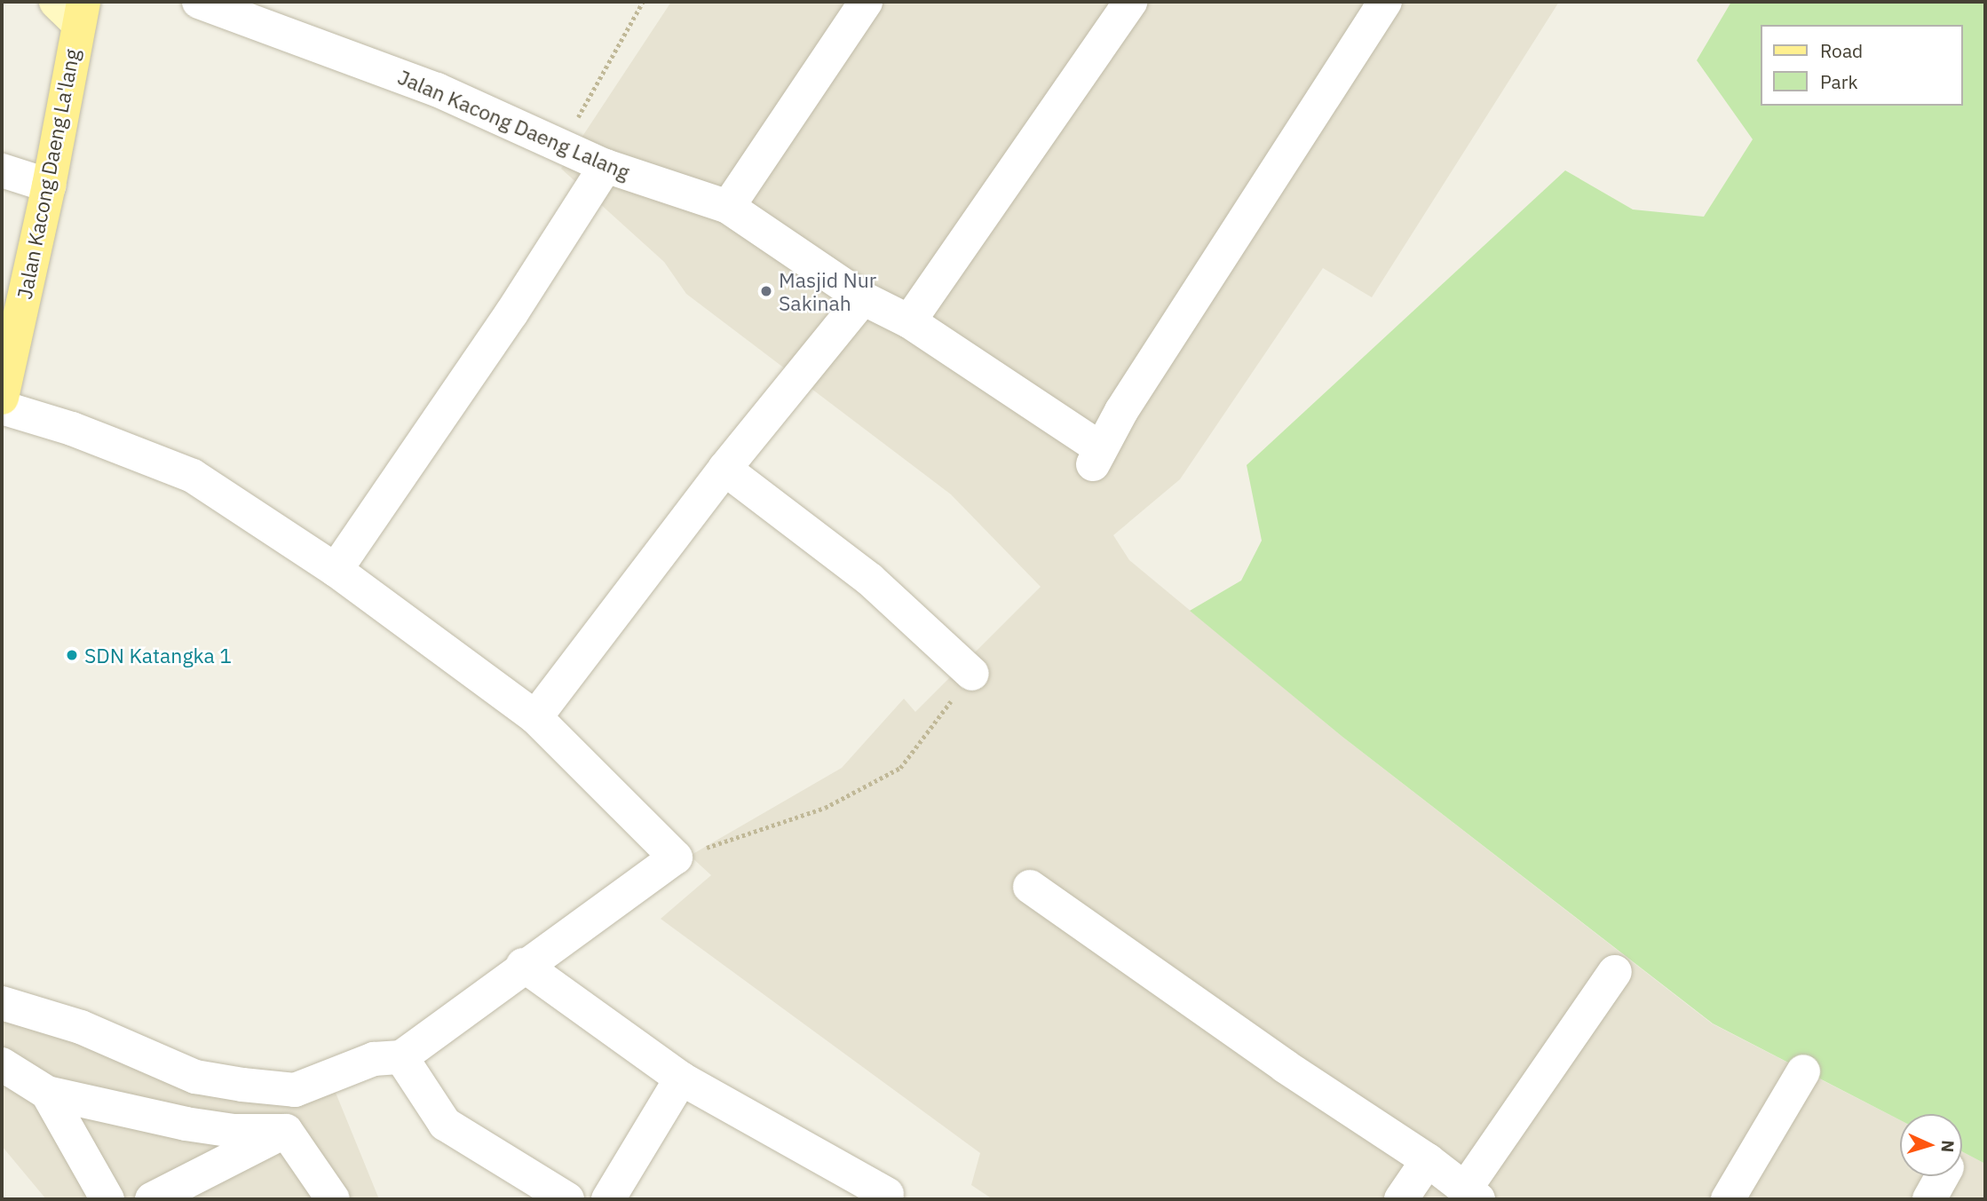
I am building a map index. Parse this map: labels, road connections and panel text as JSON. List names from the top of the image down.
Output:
{
  "streets": {
    "main road": ["Jalan Kacong Daeng La'lang"],
    "street": ["Jalan Kacong Daeng Lalang"]
  },
  "places": ["Masjid Nur Sakinah", "SDN Katangka 1"],
  "legend": ["Road", "Park"],
  "north": "right"
}
